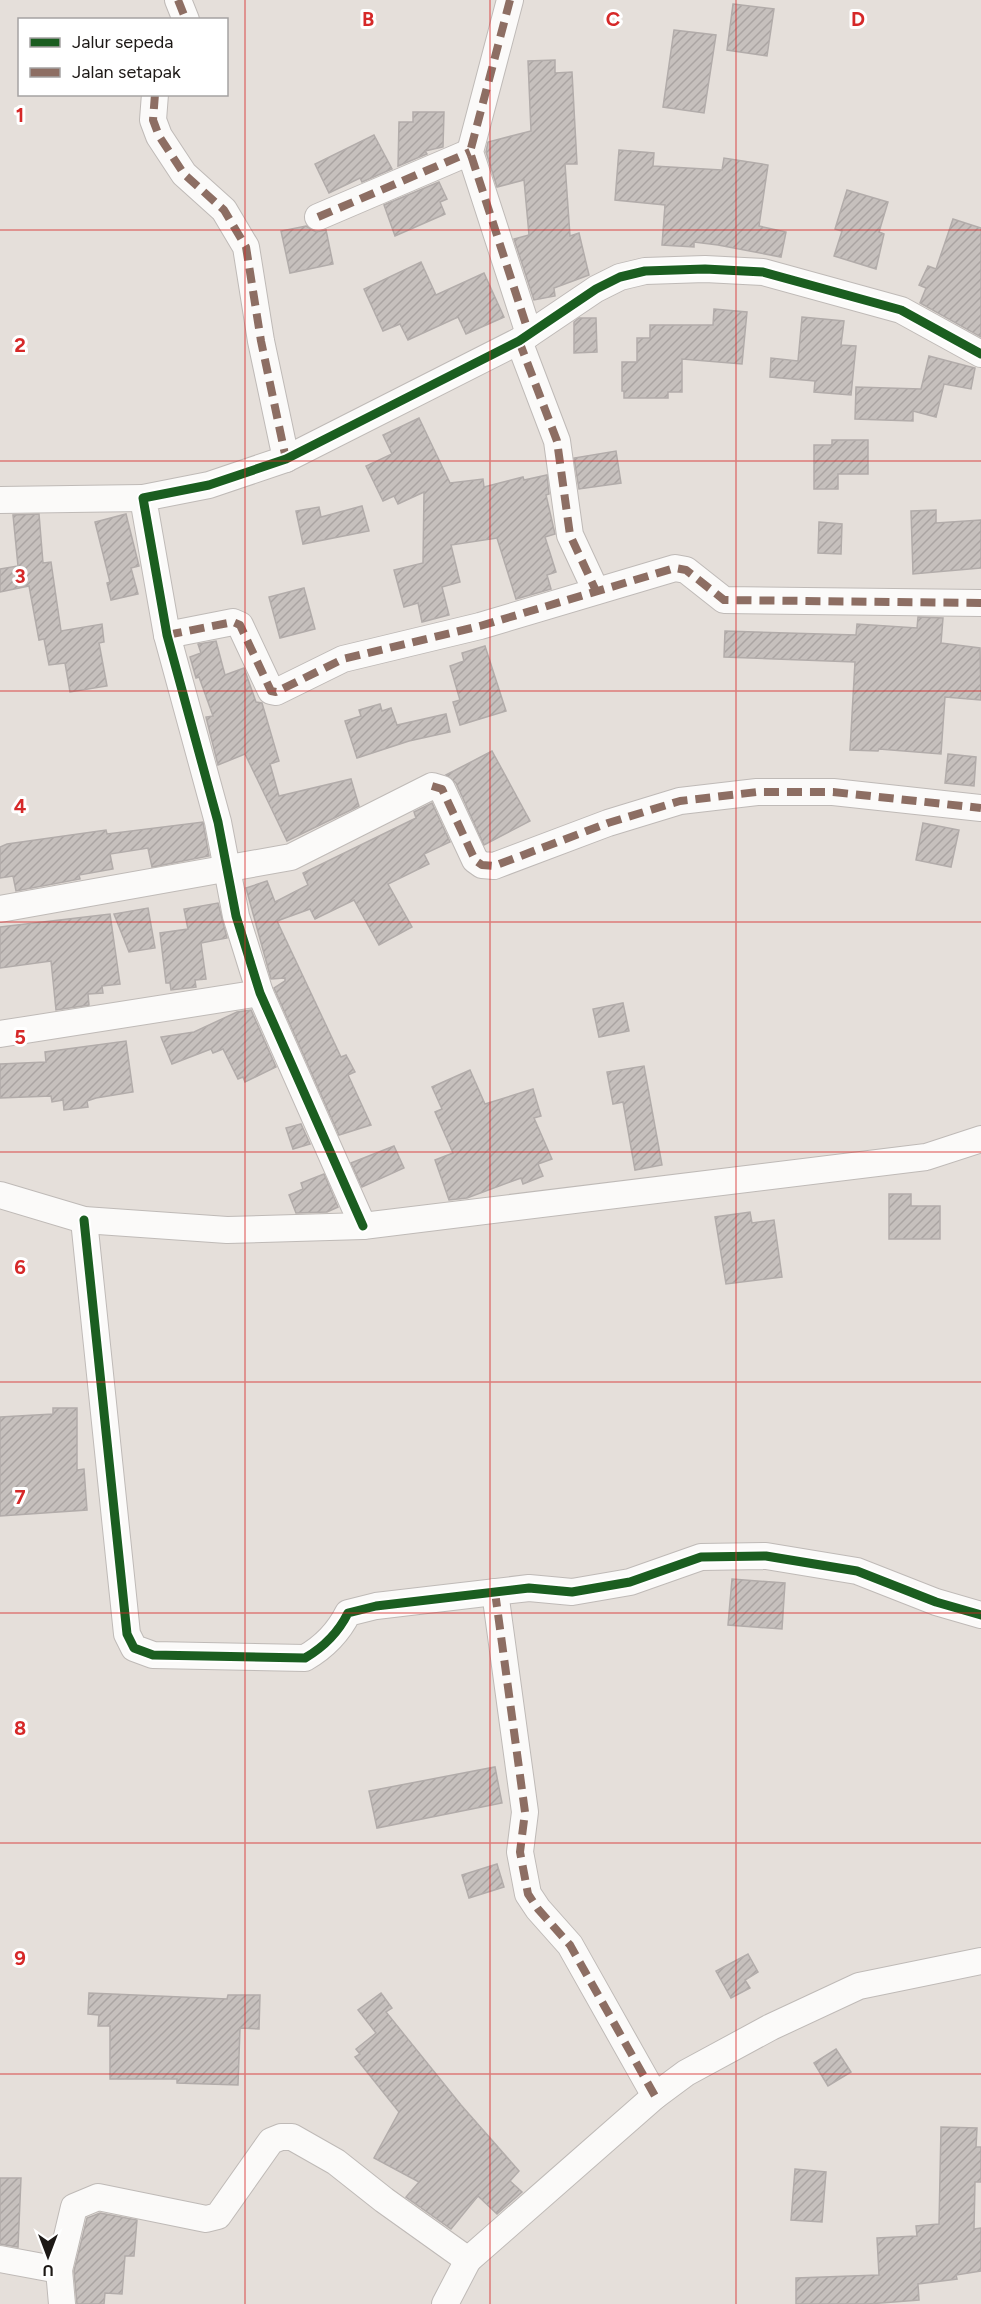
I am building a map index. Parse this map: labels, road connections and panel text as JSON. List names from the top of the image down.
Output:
{
  "legend": ["Jalur sepeda", "Jalan setapak"],
  "north": "bottom",
  "grid": {
    "columns": ["B", "C", "D"],
    "rows": [
      "1",
      "2",
      "3",
      "4",
      "5",
      "6",
      "7",
      "8",
      "9"
    ]
  }
}
